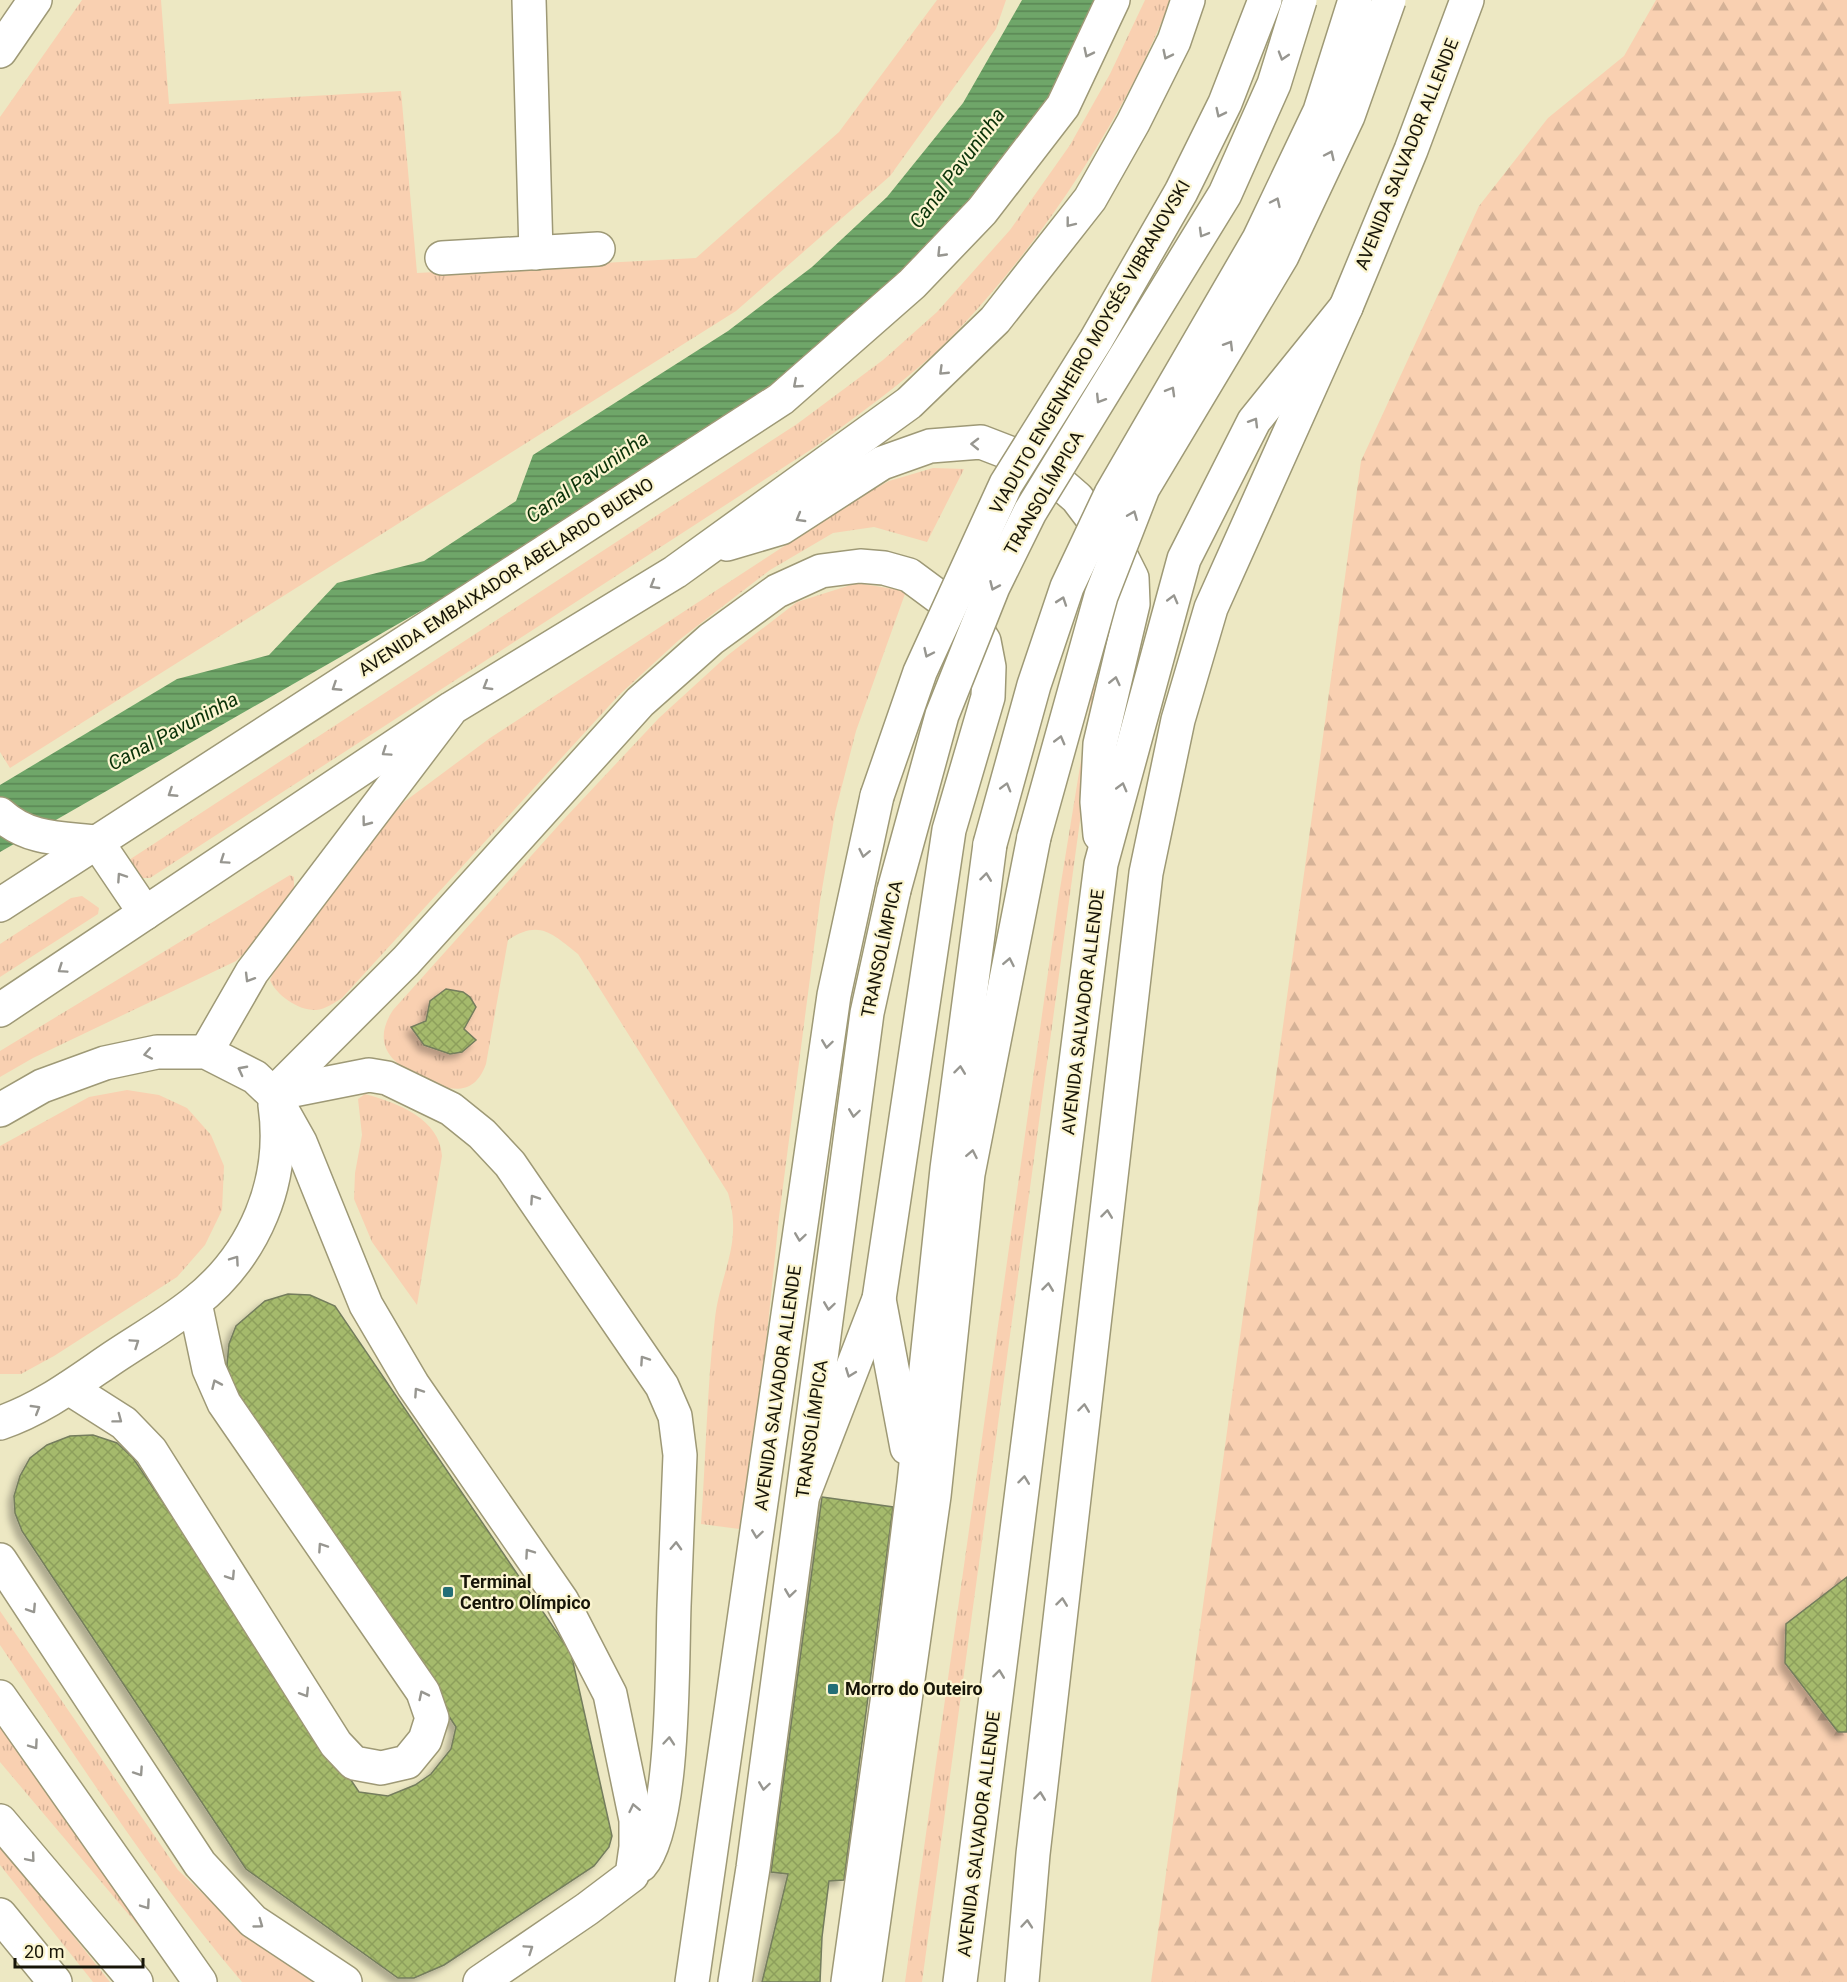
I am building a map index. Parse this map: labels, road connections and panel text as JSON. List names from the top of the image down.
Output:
{
  "streets": {
    "main road": [
      "AVENIDA SALVADOR ALLENDE",
      "VIADUTO ENGENHEIRO MOYSÉS VIBRANOVSKI",
      "TRANSOLÍMPICA",
      "AVENIDA EMBAIXADOR ABELARDO BUENO"
    ]
  },
  "crossings": [
    ["AVENIDA SALVADOR ALLENDE", "VIADUTO ENGENHEIRO MOYSÉS VIBRANOVSKI"]
  ],
  "water": ["Canal Pavuninha"],
  "places": {
    "transit": ["Terminal Centro Olímpico", "Morro do Outeiro"]
  },
  "scale_bar": "20 m"
}
